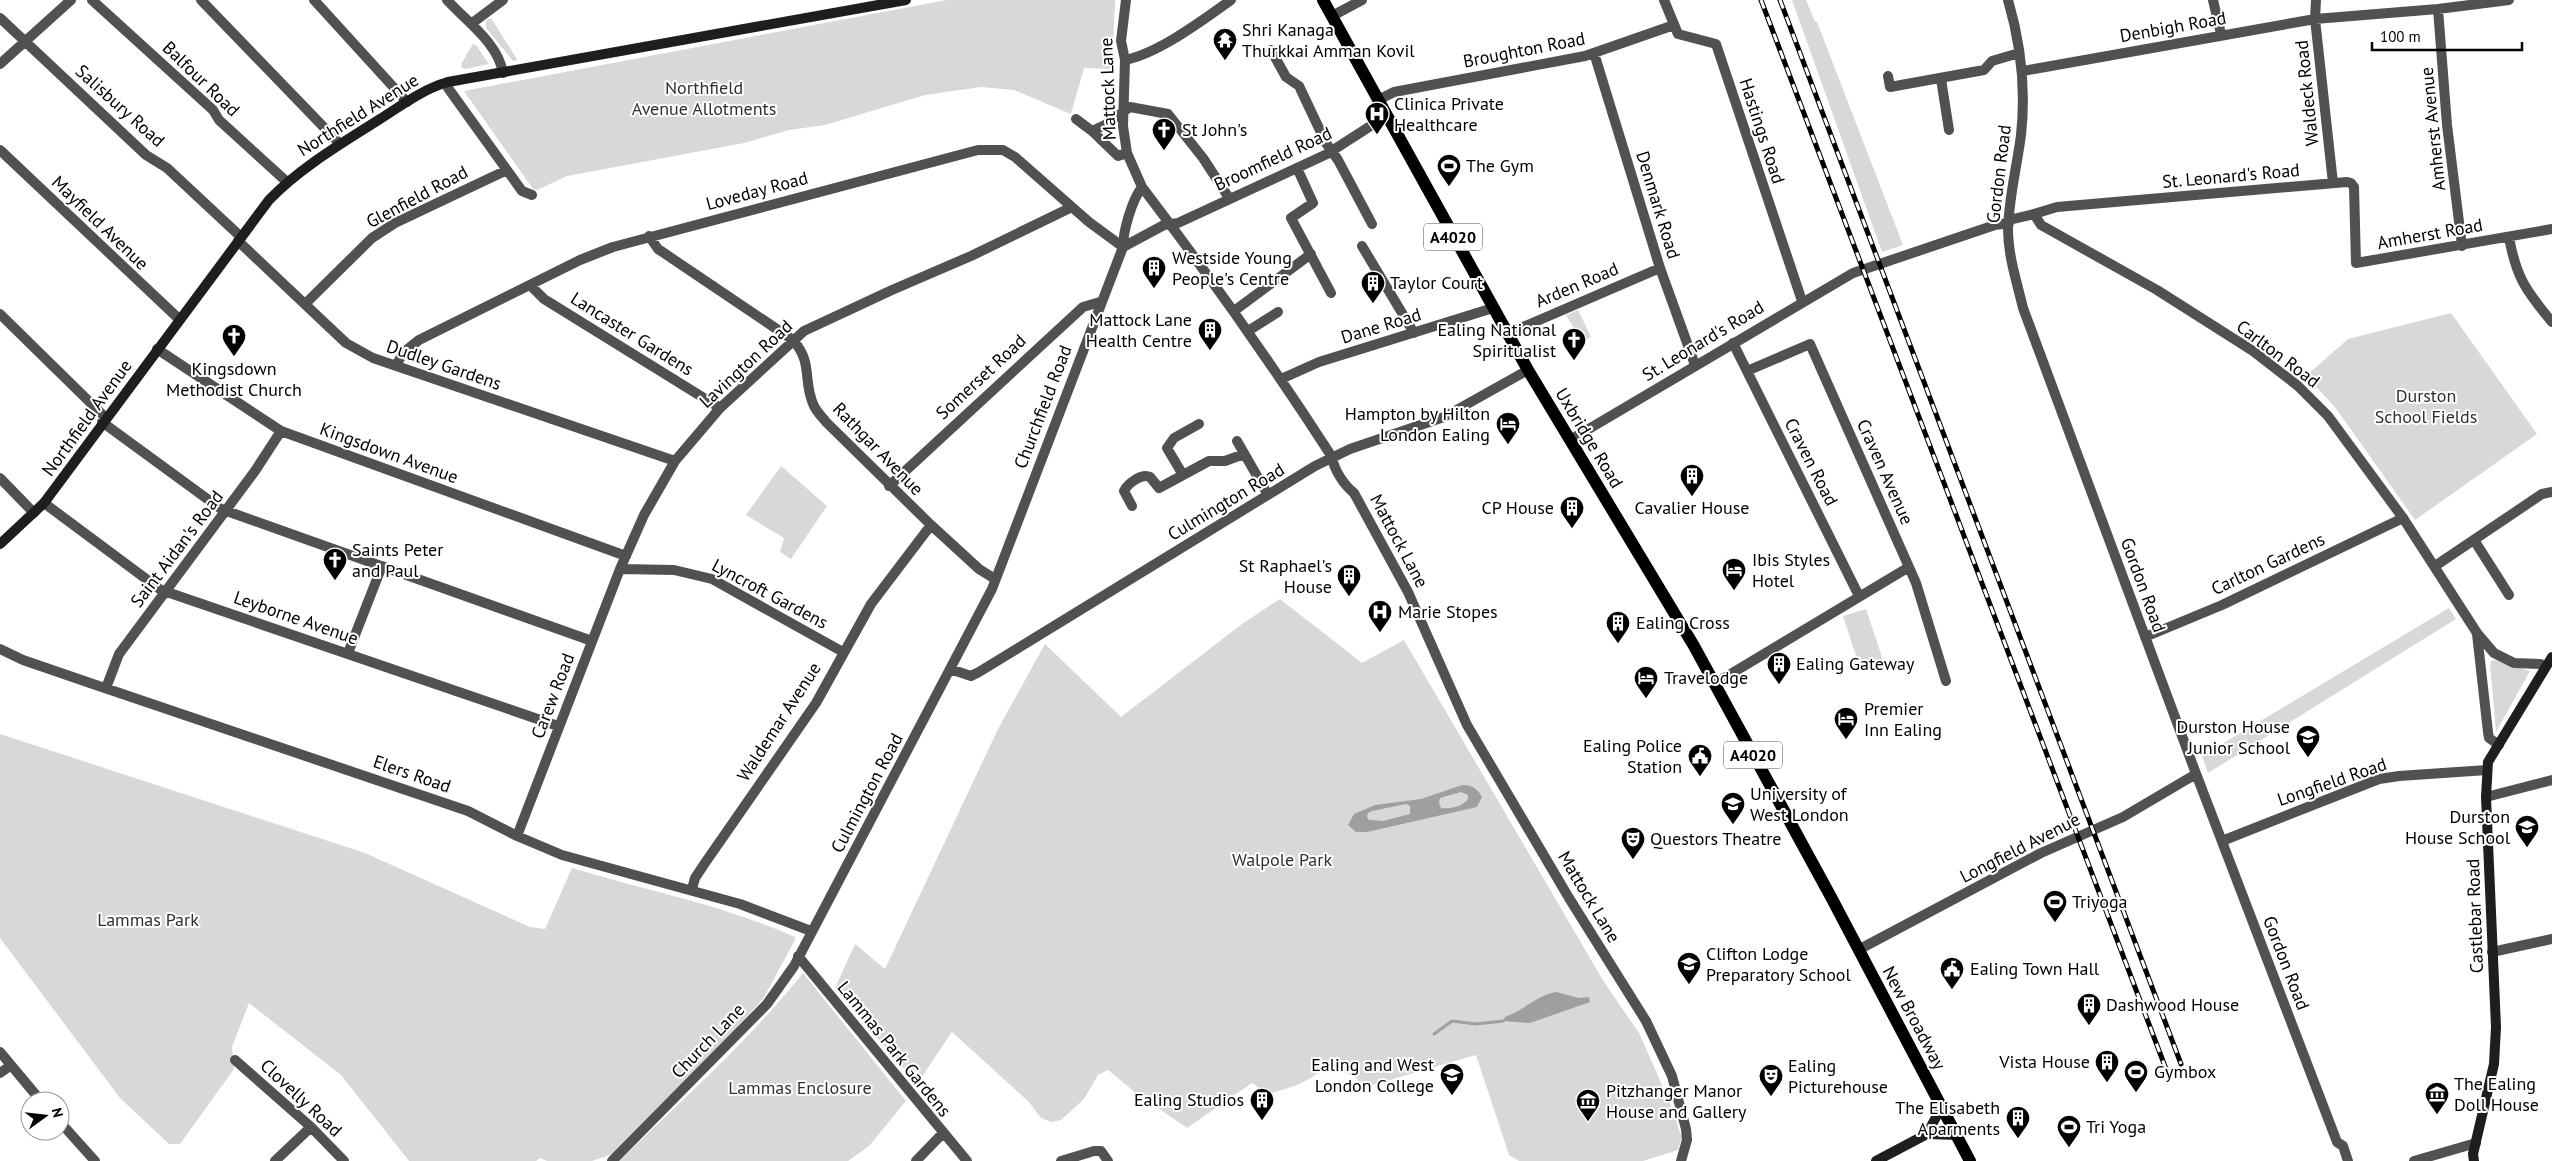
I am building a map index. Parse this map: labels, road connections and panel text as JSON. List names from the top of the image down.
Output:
{
  "streets": {
    "main road": [
      "Northfield Avenue",
      "A4020",
      "Uxbridge Road",
      "Castlebar Road",
      "New Broadway"
    ],
    "street": [
      "Denbigh Road",
      "Broughton Road",
      "Balfour Road",
      "Mattock Lane",
      "Waldeck Road",
      "Salisbury Road",
      "Amherst Avenue",
      "Hastings Road",
      "Broomfield Road",
      "Gordon Road",
      "St. Leonard's Road",
      "Loveday Road",
      "Glenfield Road",
      "Denmark Road",
      "Mayfield Avenue",
      "Amherst Road",
      "Arden Road",
      "Dane Road",
      "Lancaster Gardens",
      "Carlton Road",
      "Lavington Road",
      "Dudley Gardens",
      "Somerset Road",
      "Churchfield Road",
      "Rathgar Avenue",
      "Kingsdown Avenue",
      "Craven Road",
      "Craven Avenue",
      "Culmington Road",
      "Saint Aidan's Road",
      "Carlton Gardens",
      "Lyncroft Gardens",
      "Leyborne Avenue",
      "Carew Road",
      "Waldemar Avenue",
      "Elers Road",
      "Longfield Road",
      "Longfield Avenue",
      "Church Lane",
      "Lammas Park Gardens",
      "Clovelly Road"
    ]
  },
  "crossings": [
    ["Denbigh Road", "Waldeck Road"],
    ["Denbigh Road", "Amherst Avenue"],
    ["Denbigh Road", "Gordon Road"],
    ["Broughton Road", "Hastings Road"],
    ["Broughton Road", "Denmark Road"],
    ["Broughton Road", "Uxbridge Road"],
    ["Balfour Road", "Northfield Avenue"],
    ["Mattock Lane", "Broomfield Road"],
    ["Mattock Lane", "Dane Road"],
    ["Mattock Lane", "Churchfield Road"],
    ["Mattock Lane", "Culmington Road"],
    ["Waldeck Road", "St. Leonard's Road"],
    ["Salisbury Road", "Northfield Avenue"],
    ["Salisbury Road", "Dudley Gardens"],
    ["Northfield Avenue", "Mayfield Avenue"],
    ["Northfield Avenue", "Dudley Gardens"],
    ["Northfield Avenue", "Kingsdown Avenue"],
    ["Northfield Avenue", "Leyborne Avenue"],
    ["Amherst Avenue", "Amherst Road"],
    ["Hastings Road", "St. Leonard's Road"],
    ["Broomfield Road", "Uxbridge Road"],
    ["Gordon Road", "St. Leonard's Road"],
    ["Gordon Road", "Carlton Gardens"],
    ["Gordon Road", "Longfield Road"],
    ["Gordon Road", "Longfield Avenue"],
    ["St. Leonard's Road", "Denmark Road"],
    ["St. Leonard's Road", "Amherst Road"],
    ["St. Leonard's Road", "Carlton Road"],
    ["St. Leonard's Road", "Uxbridge Road"],
    ["St. Leonard's Road", "Craven Road"],
    ["Loveday Road", "Lancaster Gardens"],
    ["Loveday Road", "Lavington Road"],
    ["Loveday Road", "Dudley Gardens"],
    ["Loveday Road", "Churchfield Road"],
    ["Loveday Road", "Rathgar Avenue"],
    ["Glenfield Road", "Dudley Gardens"],
    ["Denmark Road", "Arden Road"],
    ["Arden Road", "Uxbridge Road"],
    ["Dane Road", "Uxbridge Road"],
    ["Lancaster Gardens", "Lavington Road"],
    ["Carlton Road", "Carlton Gardens"],
    ["Carlton Road", "Castlebar Road"],
    ["Lavington Road", "Dudley Gardens"],
    ["Lavington Road", "Rathgar Avenue"],
    ["Lavington Road", "Kingsdown Avenue"],
    ["Lavington Road", "Lyncroft Gardens"],
    ["Lavington Road", "Carew Road"],
    ["Somerset Road", "Churchfield Road"],
    ["Somerset Road", "Rathgar Avenue"],
    ["Churchfield Road", "Rathgar Avenue"],
    ["Churchfield Road", "Culmington Road"],
    ["Uxbridge Road", "Culmington Road"],
    ["Uxbridge Road", "New Broadway"],
    ["Rathgar Avenue", "Culmington Road"],
    ["Rathgar Avenue", "Waldemar Avenue"],
    ["Kingsdown Avenue", "Saint Aidan's Road"],
    ["Craven Road", "Craven Avenue"],
    ["Culmington Road", "Elers Road"],
    ["Culmington Road", "Church Lane"],
    ["Saint Aidan's Road", "Leyborne Avenue"],
    ["Saint Aidan's Road", "Elers Road"],
    ["Lyncroft Gardens", "Carew Road"],
    ["Lyncroft Gardens", "Waldemar Avenue"],
    ["Leyborne Avenue", "Carew Road"],
    ["Carew Road", "Elers Road"],
    ["Waldemar Avenue", "Elers Road"],
    ["Elers Road", "Church Lane"],
    ["Longfield Road", "Castlebar Road"],
    ["Longfield Avenue", "New Broadway"],
    ["Church Lane", "Lammas Park Gardens"]
  ],
  "parks": [
    "Northfield Avenue Allotments",
    "Durston School Fields",
    "Walpole Park",
    "Lammas Park",
    "Lammas Enclosure"
  ],
  "places": {
    "temple": ["Shri Kanaga Thurkkai Amman Kovil"],
    "hospital": ["Clinica Private Healthcare", "Marie Stopes"],
    "church": [
      "St John's",
      "Kingsdown Methodist Church",
      "Ealing National Spiritualist",
      "Saints Peter and Paul"
    ],
    "sports": [
      "The Gym",
      "Triyoga",
      "Gymbox",
      "Tri Yoga"
    ],
    "building": [
      "Westside Young People's Centre",
      "Taylor Court",
      "Mattock Lane Health Centre",
      "Cavalier House",
      "CP House",
      "St Raphael's House",
      "Ealing Cross",
      "Ealing Gateway",
      "Dashwood House",
      "Vista House",
      "Ealing Studios",
      "The Elisabeth Aparments"
    ],
    "hotel": [
      "Hampton by Hilton London Ealing",
      "Ibis Styles Hotel",
      "Travelodge",
      "Premier Inn Ealing"
    ],
    "school or university": [
      "Durston House Junior School",
      "University of West London",
      "Durston House School",
      "Clifton Lodge Preparatory School",
      "Ealing and West London College"
    ],
    "public building": ["Ealing Police Station", "Ealing Town Hall"],
    "theatre": ["Questors Theatre", "Ealing Picturehouse"],
    "museum": ["The Ealing Doll House", "Pitzhanger Manor House and Gallery"]
  },
  "scale_bar": "100 m",
  "north": "right"
}
